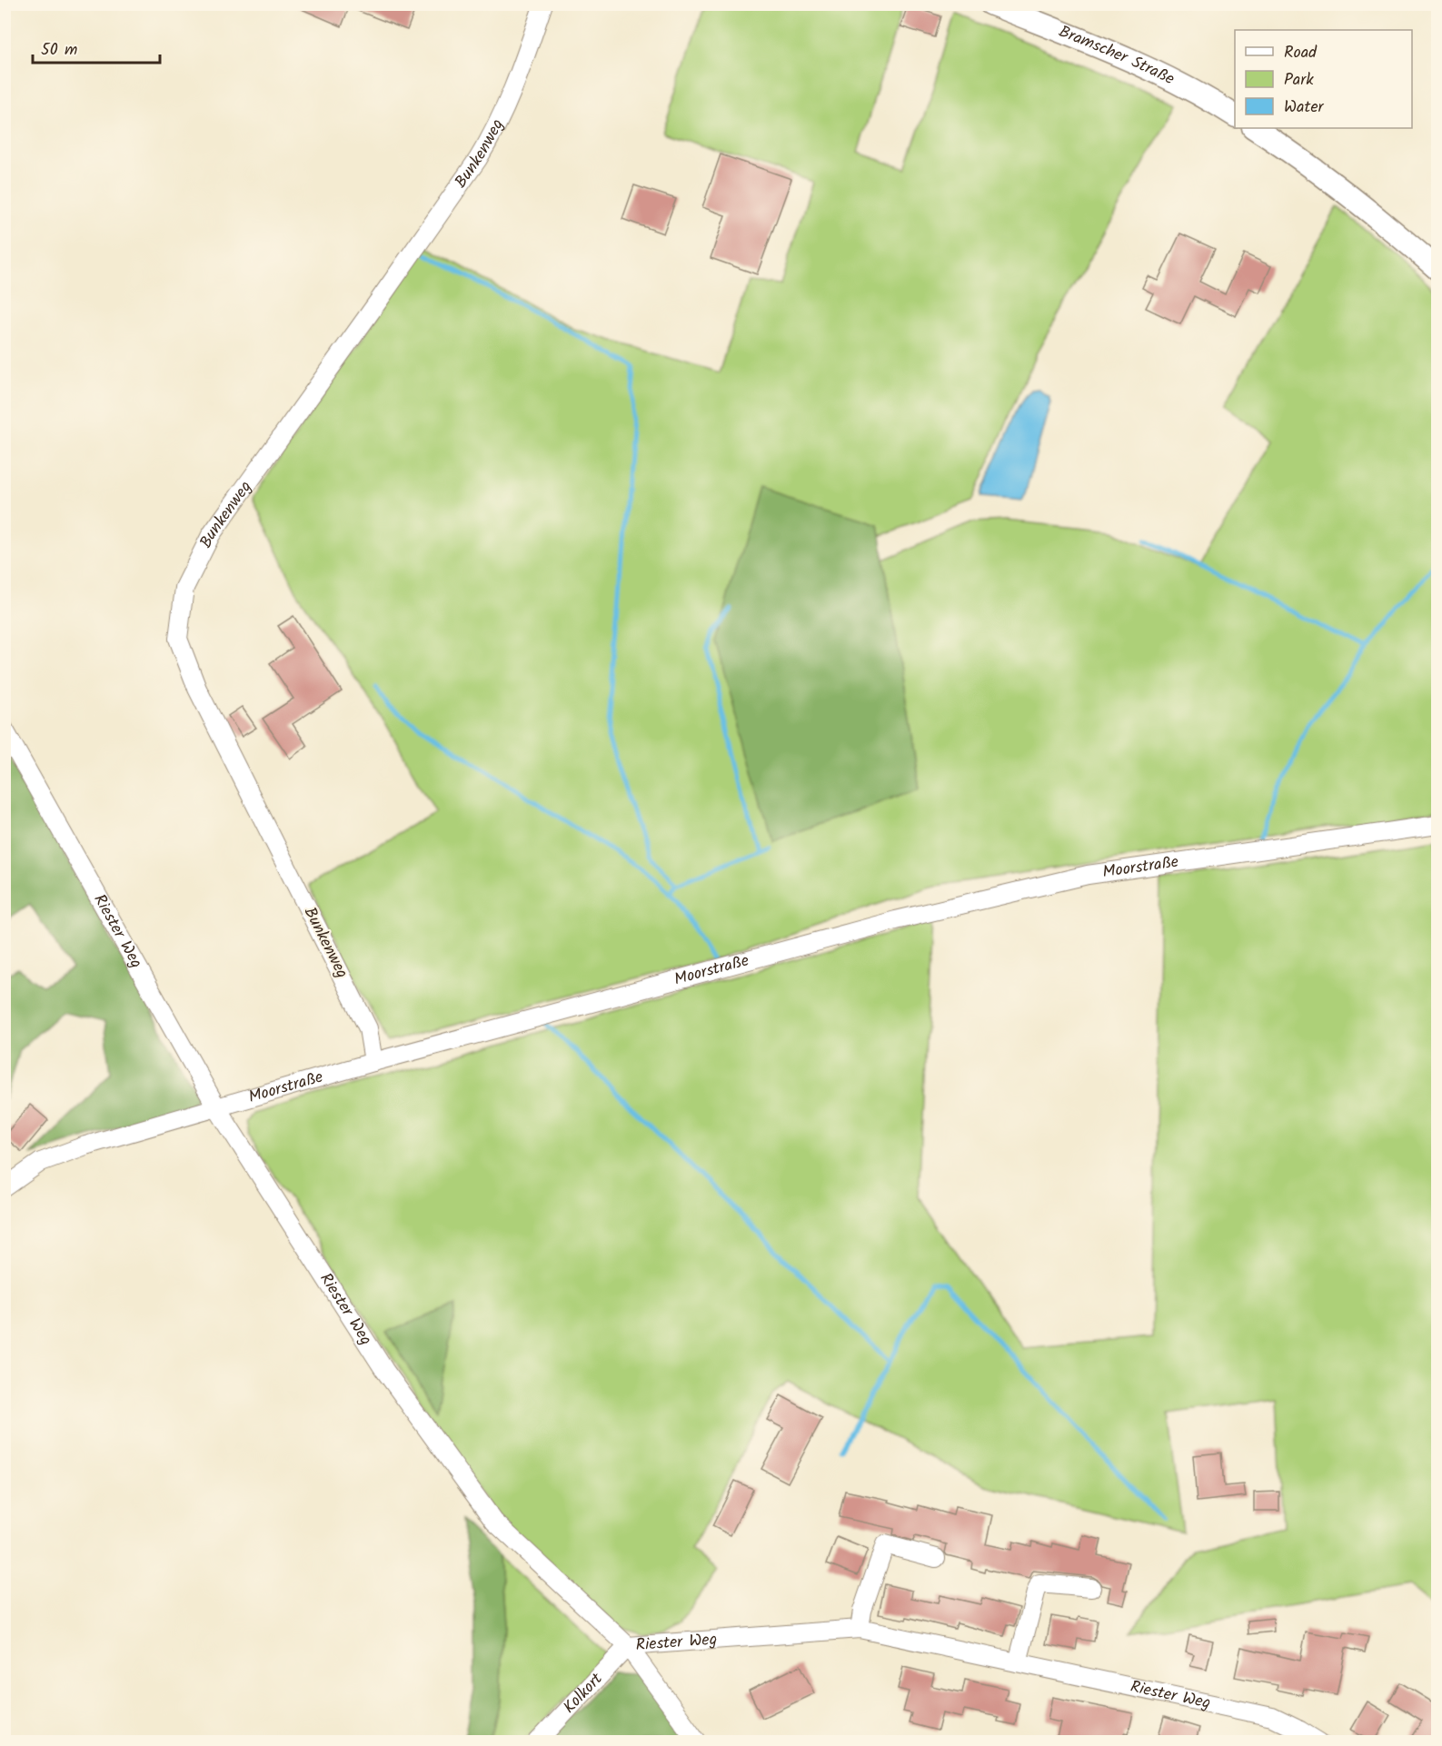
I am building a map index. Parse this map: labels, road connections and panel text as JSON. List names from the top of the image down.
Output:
{
  "streets": {
    "street": [
      "Bramscher Straße",
      "Bunkenweg",
      "Moorstraße",
      "Riester Weg",
      "Kolkort"
    ]
  },
  "crossings": [
    ["Bunkenweg", "Moorstraße"],
    ["Moorstraße", "Riester Weg"],
    ["Riester Weg", "Kolkort"]
  ],
  "legend": ["Road", "Park", "Water"],
  "scale_bar": "50 m"
}
